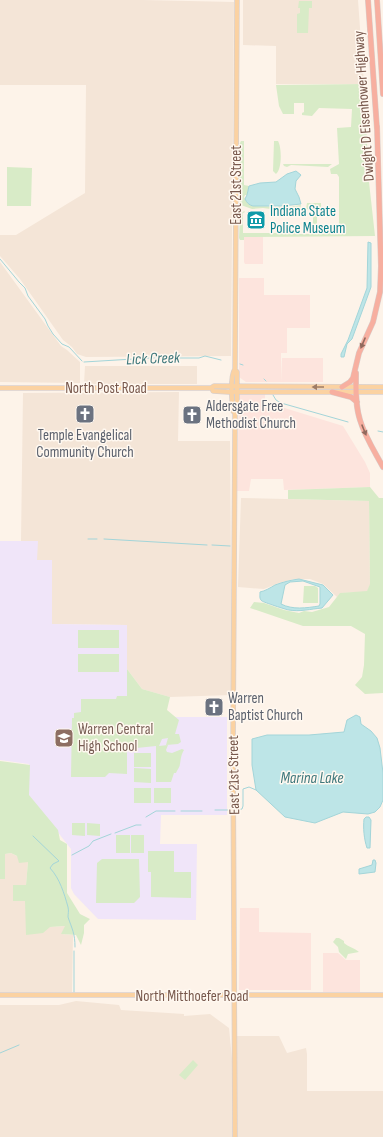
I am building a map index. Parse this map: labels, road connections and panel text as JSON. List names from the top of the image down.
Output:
{
  "streets": {
    "highway": ["Dwight D Eisenhower Highway"],
    "main road": ["East 21st Street", "North Post Road", "North Mitthoefer Road"]
  },
  "crossings": [
    ["East 21st Street", "North Post Road"],
    ["East 21st Street", "North Mitthoefer Road"]
  ],
  "water": ["Lick Creek", "Marina Lake"],
  "places": {
    "museum": ["Indiana State Police Museum"],
    "church": ["Temple Evangelical Community Church", "Aldersgate Free Methodist Church", "Warren Baptist Church"],
    "school or university": ["Warren Central High School"]
  }
}
